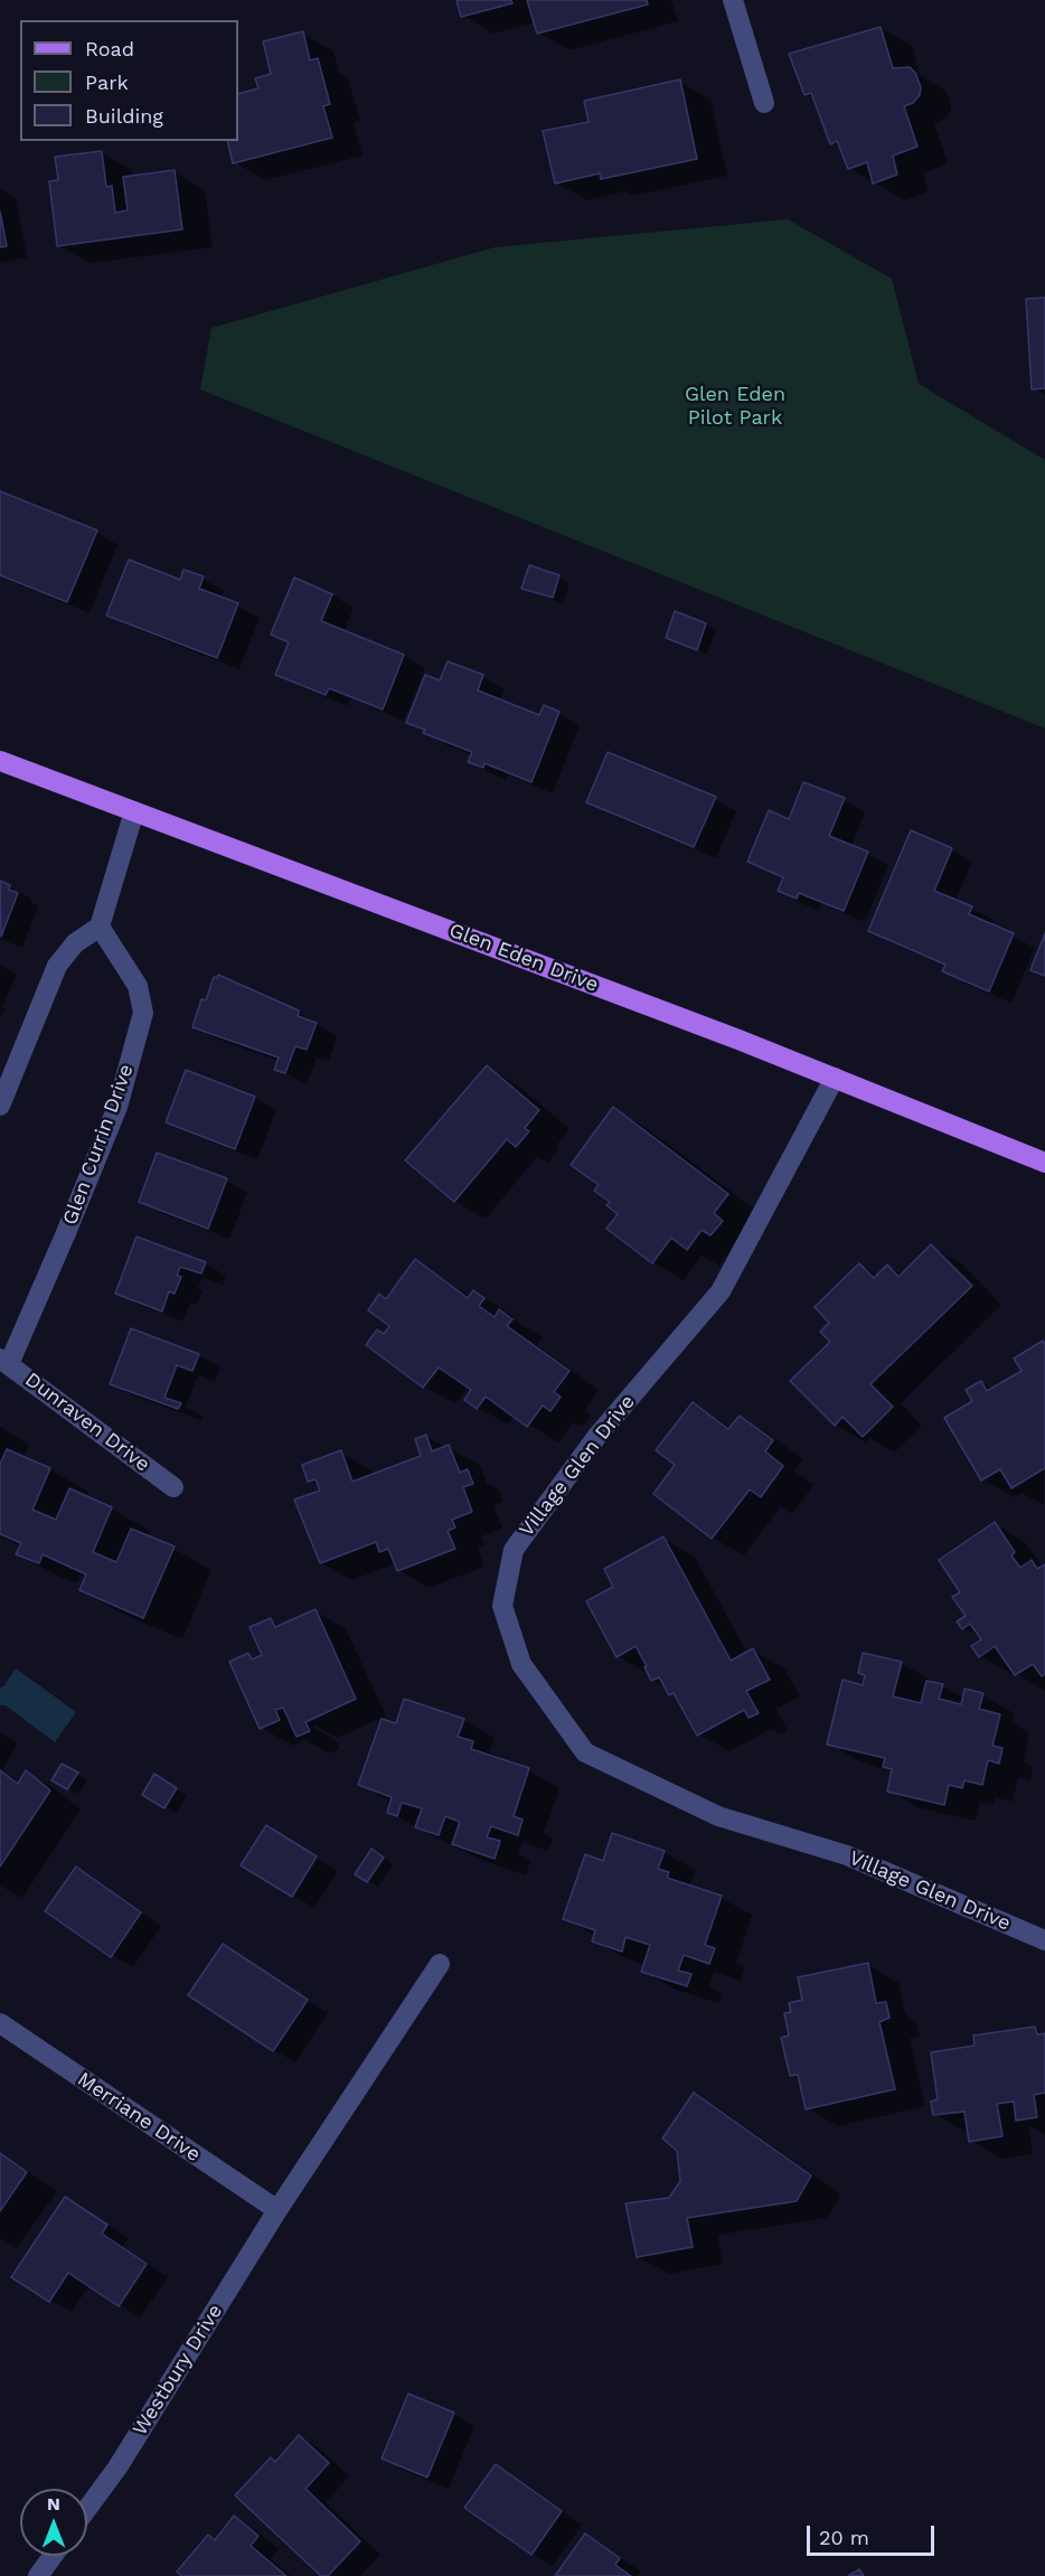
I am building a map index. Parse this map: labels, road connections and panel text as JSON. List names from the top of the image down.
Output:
{
  "streets": {
    "main road": ["Glen Eden Drive"],
    "street": [
      "Glen Currin Drive",
      "Dunraven Drive",
      "Village Glen Drive",
      "Merriane Drive",
      "Westbury Drive"
    ]
  },
  "crossings": [
    ["Glen Eden Drive", "Village Glen Drive"],
    ["Glen Currin Drive", "Dunraven Drive"],
    ["Merriane Drive", "Westbury Drive"]
  ],
  "parks": ["Glen Eden Pilot Park"],
  "legend": ["Road", "Park", "Building"],
  "scale_bar": "20 m",
  "north": "top"
}
